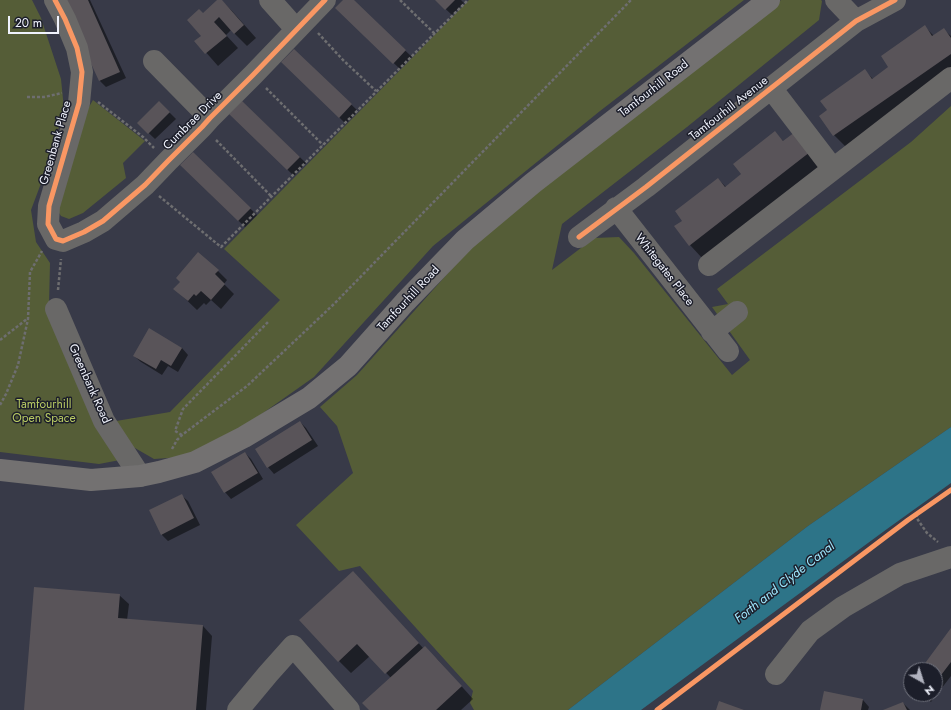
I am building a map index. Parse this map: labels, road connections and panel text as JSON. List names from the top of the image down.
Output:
{
  "streets": {
    "main road": ["Tamfourhill Road"],
    "street": [
      "Tamfourhill Avenue",
      "Cumbrae Drive",
      "Greenbank Place",
      "Whitegates Place",
      "Greenbank Road"
    ]
  },
  "crossings": [
    ["Tamfourhill Road", "Greenbank Road"],
    ["Tamfourhill Avenue", "Whitegates Place"],
    ["Cumbrae Drive", "Greenbank Place"]
  ],
  "water": ["Forth and Clyde Canal"],
  "parks": ["Tamfourhill Open Space"],
  "scale_bar": "20 m",
  "north": "bottom right"
}
